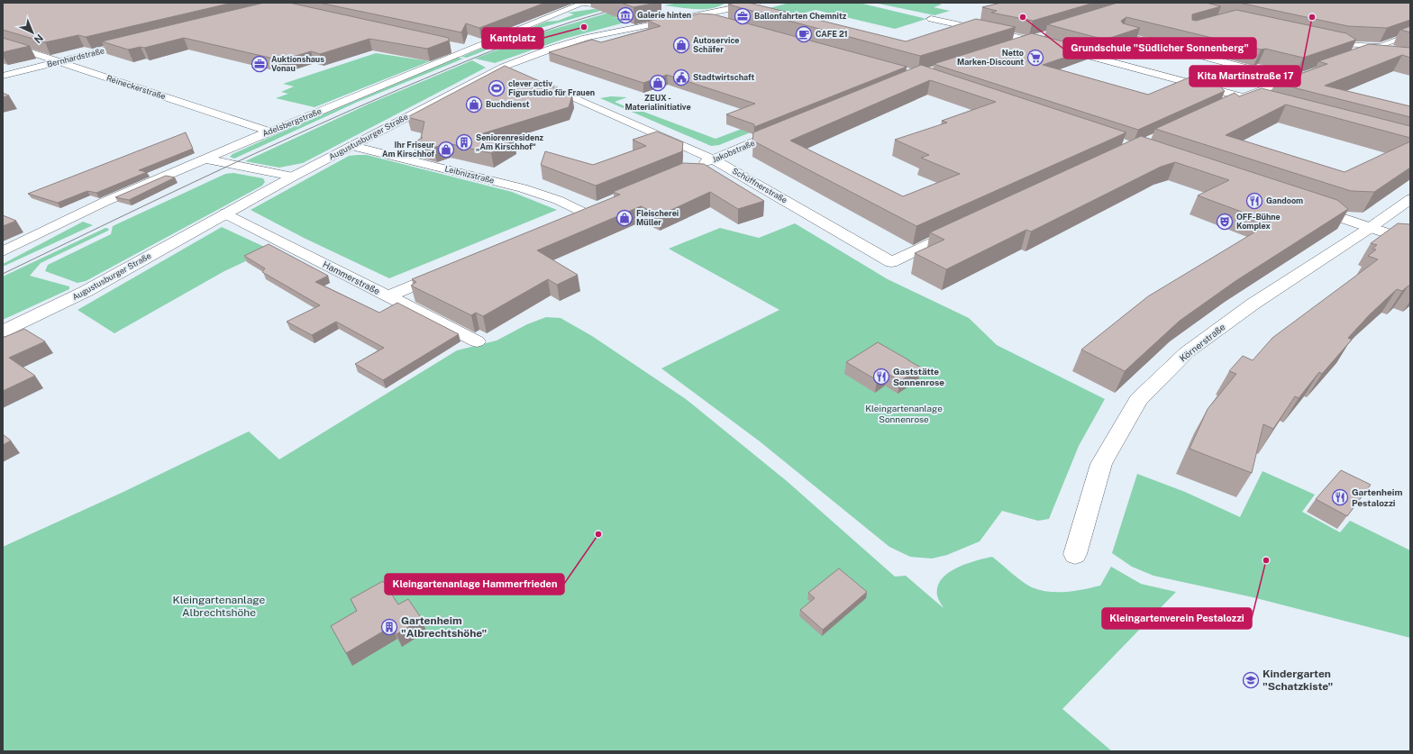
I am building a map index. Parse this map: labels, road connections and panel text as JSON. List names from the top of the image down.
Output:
{
  "streets": {
    "main road": ["Augustusburger Straße"],
    "street": [
      "Bernhardstraße",
      "Reineckerstraße",
      "Adelsbergstraße",
      "Jakobstraße",
      "Leibnizstraße",
      "Schüffnerstraße",
      "Hammerstraße",
      "Körnerstraße"
    ]
  },
  "crossings": [
    ["Bernhardstraße", "Reineckerstraße"],
    ["Reineckerstraße", "Adelsbergstraße"],
    ["Augustusburger Straße", "Leibnizstraße"],
    ["Augustusburger Straße", "Hammerstraße"],
    ["Jakobstraße", "Schüffnerstraße"]
  ],
  "parks": ["Kleingartenanlage Sonnenrose", "Kleingartenanlage Albrechtshöhe"],
  "places": {
    "museum": ["Galerie hinten"],
    "office": ["Ballonfahrten Chemnitz", "Auktionshaus Vonau"],
    "other": [
      "Grundschule \"Südlicher Sonnenberg\"",
      "Kita Martinstraße 17",
      "Kantplatz",
      "Kleingartenanlage Hammerfrieden",
      "Kleingartenverein Pestalozzi"
    ],
    "cafe": ["CAFE 21"],
    "shop": [
      "Autoservice Schäfer",
      "ZEUX - Materialinitiative",
      "Buchdienst",
      "Ihr Friseur Am Kirschhof",
      "Fleischerei Müller"
    ],
    "supermarket": ["Netto Marken-Discount"],
    "public building": ["Stadtwirtschaft"],
    "sports": ["clever activ Figurstudio für Frauen"],
    "building": ["Seniorenresidenz „Am Kirschhof“", "Gartenheim \"Albrechtshöhe\""],
    "restaurant": ["Gandoom", "Gaststätte Sonnenrose", "Gartenheim Pestalozzi"],
    "theatre": ["OFF-Bühne Komplex"],
    "school or university": ["Kindergarten \"Schatzkiste\""]
  },
  "north": "bottom right"
}
